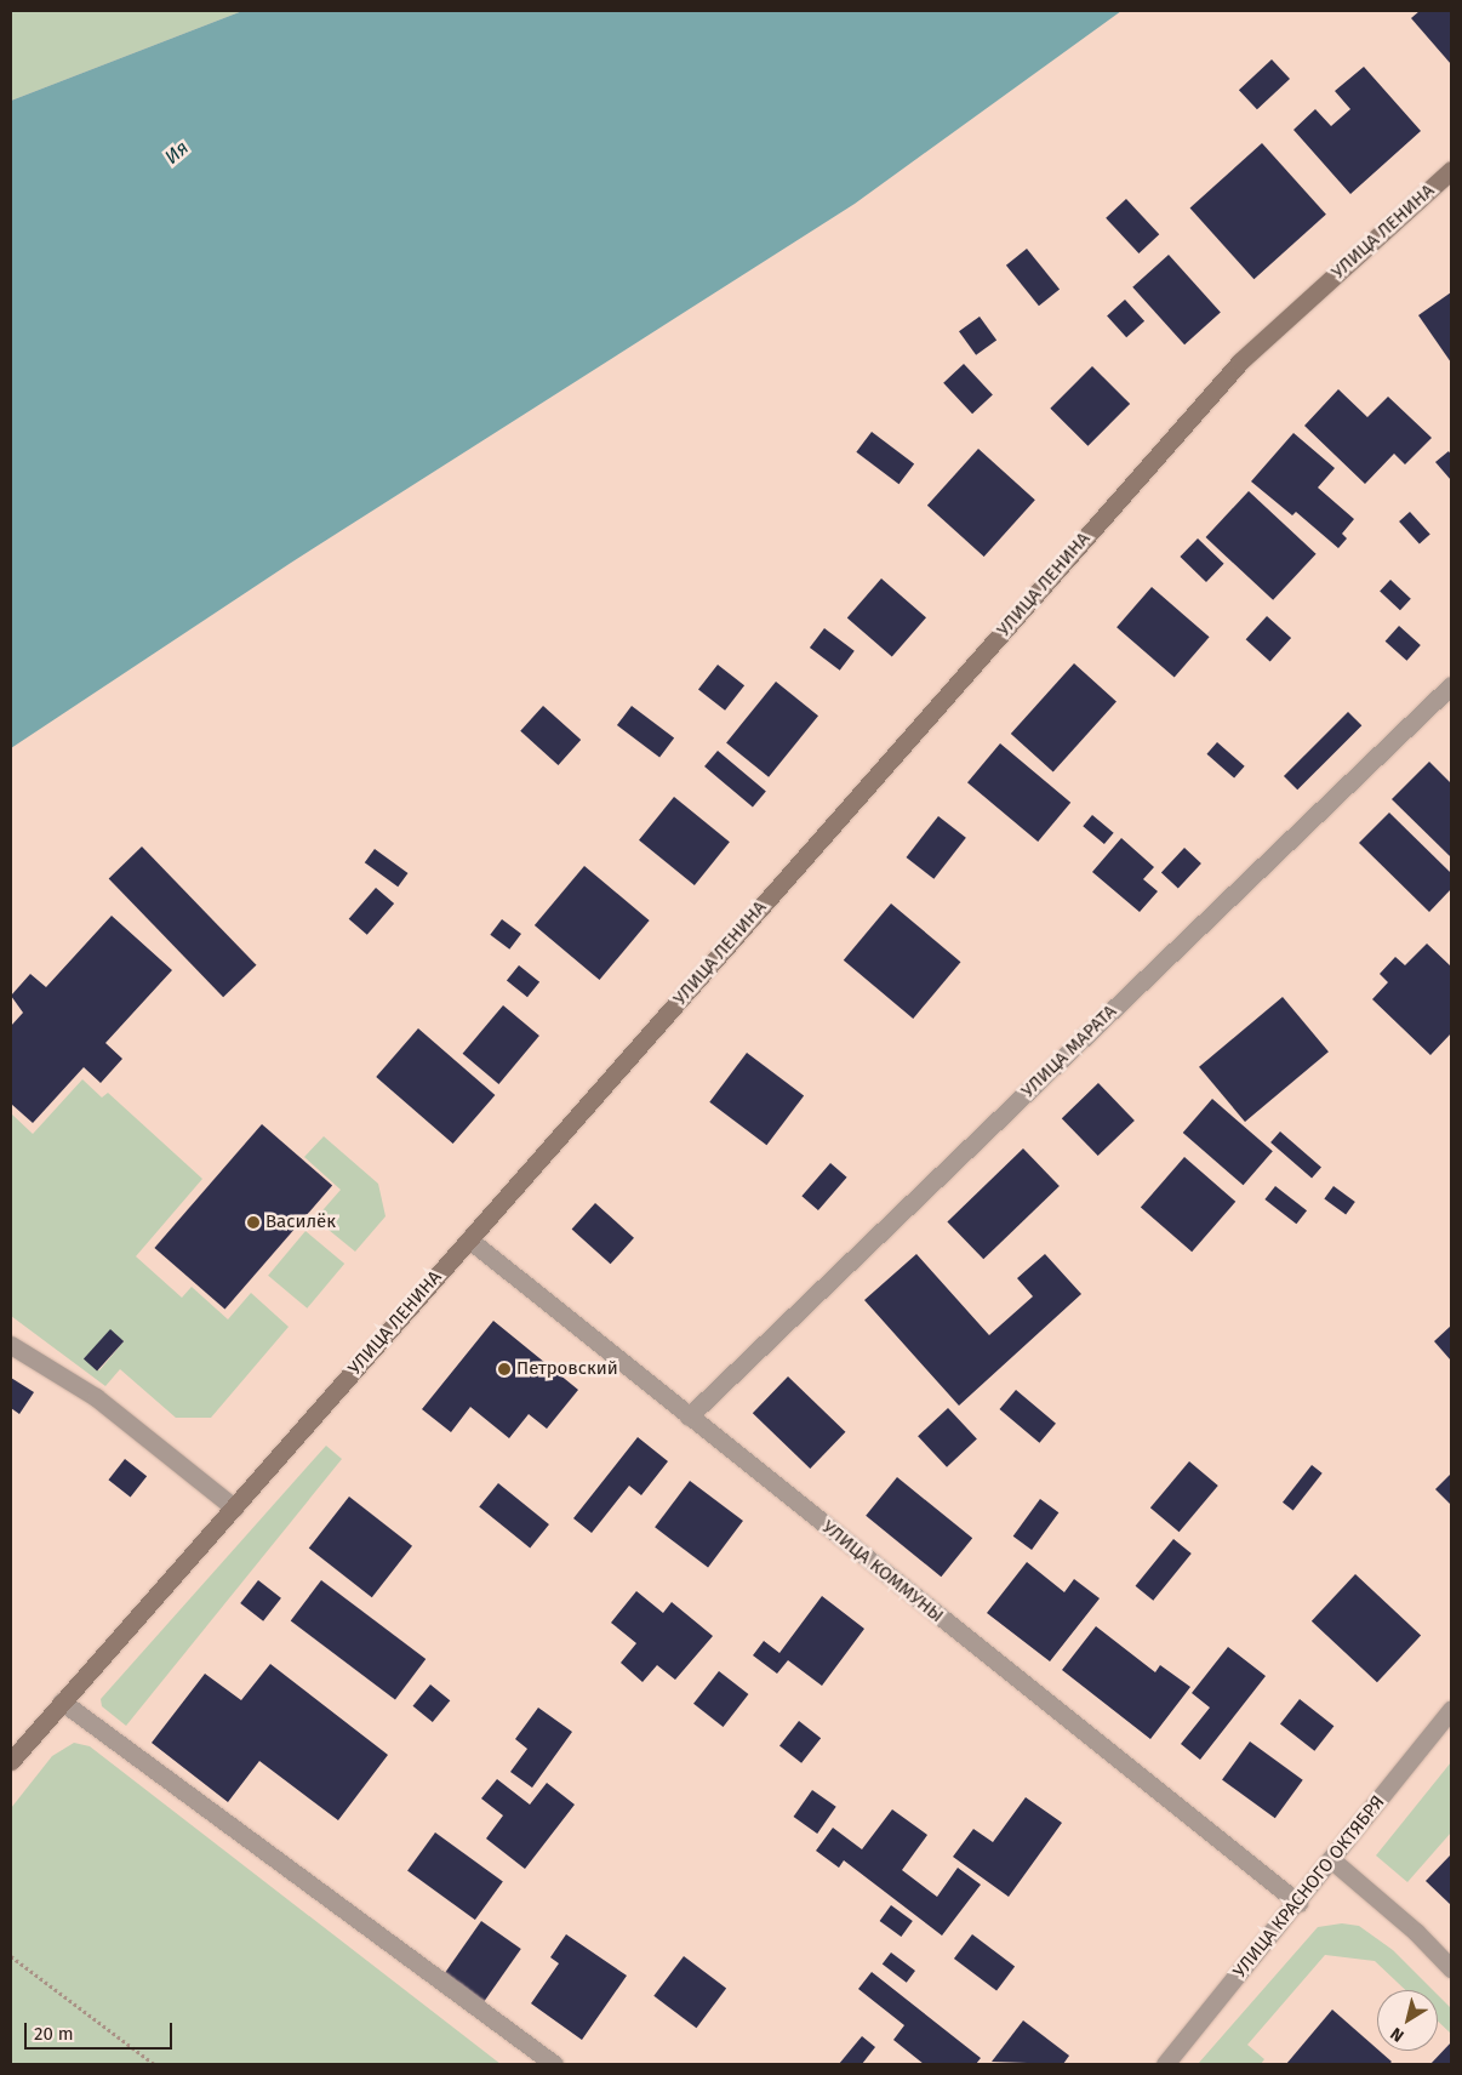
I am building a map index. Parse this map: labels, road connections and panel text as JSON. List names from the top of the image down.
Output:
{
  "streets": {
    "main road": ["УЛИЦА ЛЕНИНА"],
    "street": ["УЛИЦА МАРАТА", "УЛИЦА КОММУНЫ", "УЛИЦА КРАСНОГО ОКТЯБРЯ"]
  },
  "crossings": [
    ["УЛИЦА ЛЕНИНА", "УЛИЦА КОММУНЫ"],
    ["УЛИЦА МАРАТА", "УЛИЦА КОММУНЫ"],
    ["УЛИЦА КОММУНЫ", "УЛИЦА КРАСНОГО ОКТЯБРЯ"]
  ],
  "water": ["Ия"],
  "places": ["Василёк", "Петровский"],
  "scale_bar": "20 m",
  "north": "bottom left"
}
